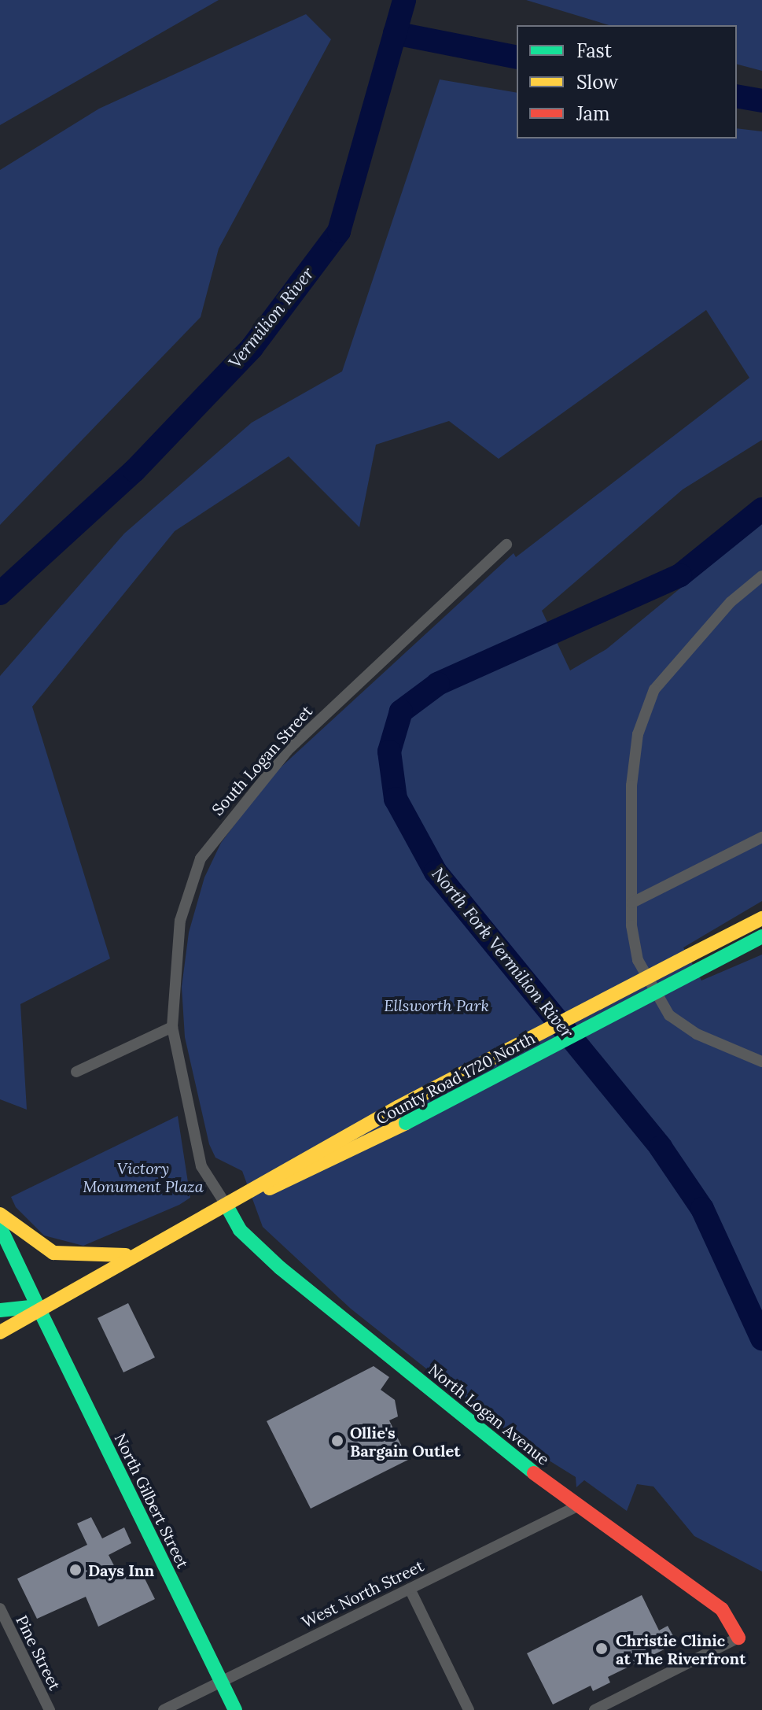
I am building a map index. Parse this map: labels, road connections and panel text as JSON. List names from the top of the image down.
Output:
{
  "streets": {
    "main road": ["County Road 1720 North", "North Logan Avenue", "North Gilbert Street"],
    "street": ["South Logan Street", "West North Street", "Pine Street"]
  },
  "crossings": [
    ["South Logan Street", "County Road 1720 North"],
    ["South Logan Street", "North Logan Avenue"],
    ["County Road 1720 North", "North Logan Avenue"],
    ["County Road 1720 North", "North Gilbert Street"],
    ["North Logan Avenue", "West North Street"],
    ["North Gilbert Street", "West North Street"]
  ],
  "water": ["Vermilion River", "North Fork Vermilion River"],
  "parks": ["Ellsworth Park", "Victory Monument Plaza"],
  "places": ["Ollie's Bargain Outlet", "Days Inn", "Christie Clinic at The Riverfront"],
  "legend": ["Fast", "Slow", "Jam"]
}
